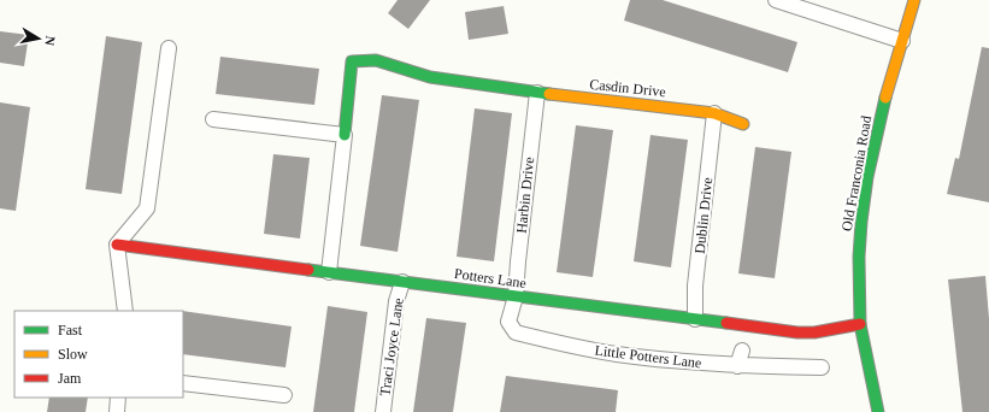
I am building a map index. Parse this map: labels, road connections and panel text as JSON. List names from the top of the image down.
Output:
{
  "streets": {
    "street": [
      "Casdin Drive",
      "Old Franconia Road",
      "Harbin Drive",
      "Dublin Drive",
      "Potters Lane",
      "Traci Joyce Lane",
      "Little Potters Lane"
    ]
  },
  "crossings": [
    ["Casdin Drive", "Harbin Drive"],
    ["Casdin Drive", "Dublin Drive"],
    ["Old Franconia Road", "Potters Lane"],
    ["Harbin Drive", "Potters Lane"],
    ["Harbin Drive", "Little Potters Lane"],
    ["Dublin Drive", "Potters Lane"],
    ["Potters Lane", "Traci Joyce Lane"],
    ["Potters Lane", "Little Potters Lane"]
  ],
  "legend": ["Fast", "Slow", "Jam"],
  "north": "right"
}
